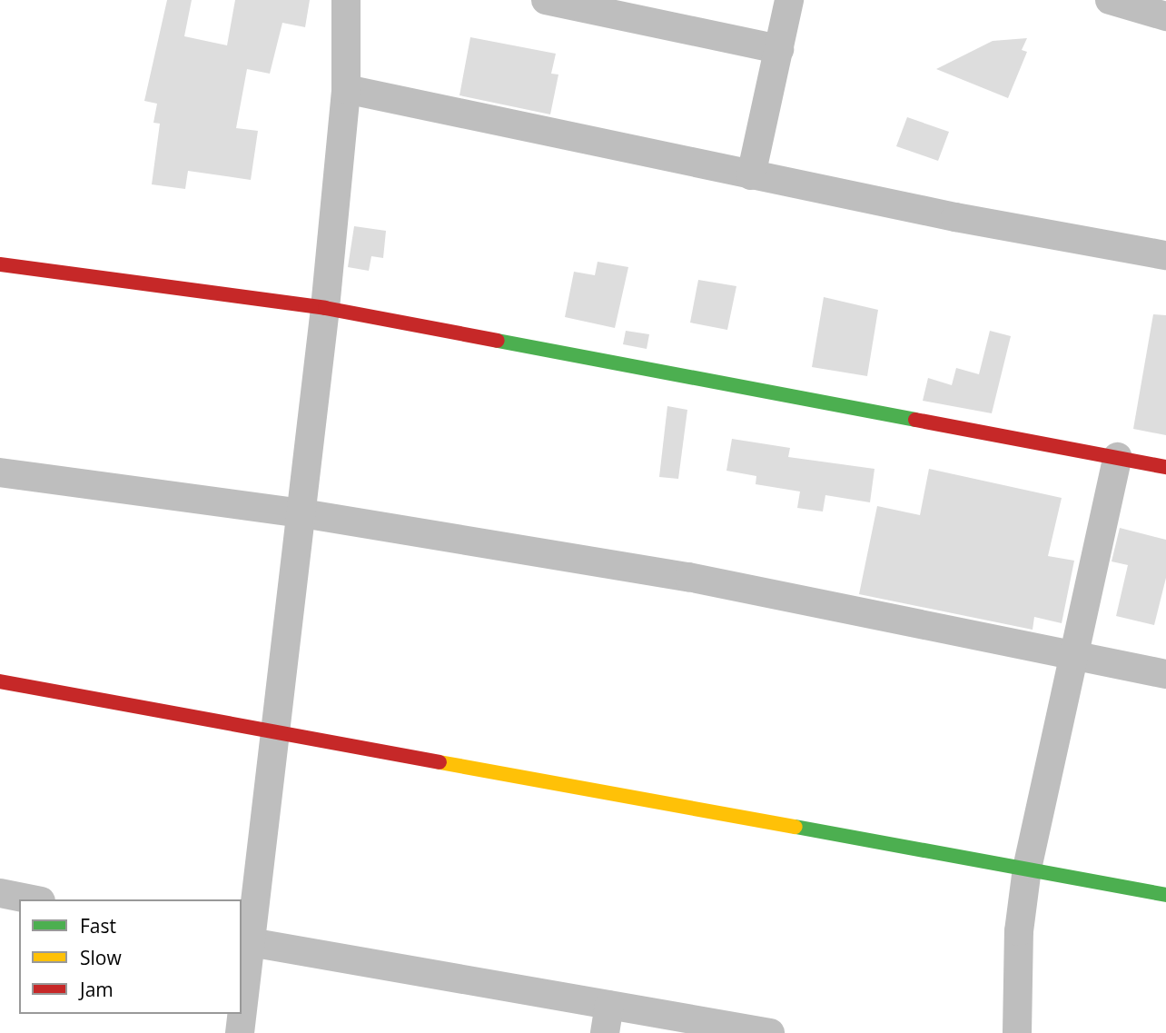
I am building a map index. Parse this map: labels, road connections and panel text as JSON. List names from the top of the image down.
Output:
{
  "legend": ["Fast", "Slow", "Jam"]
}
